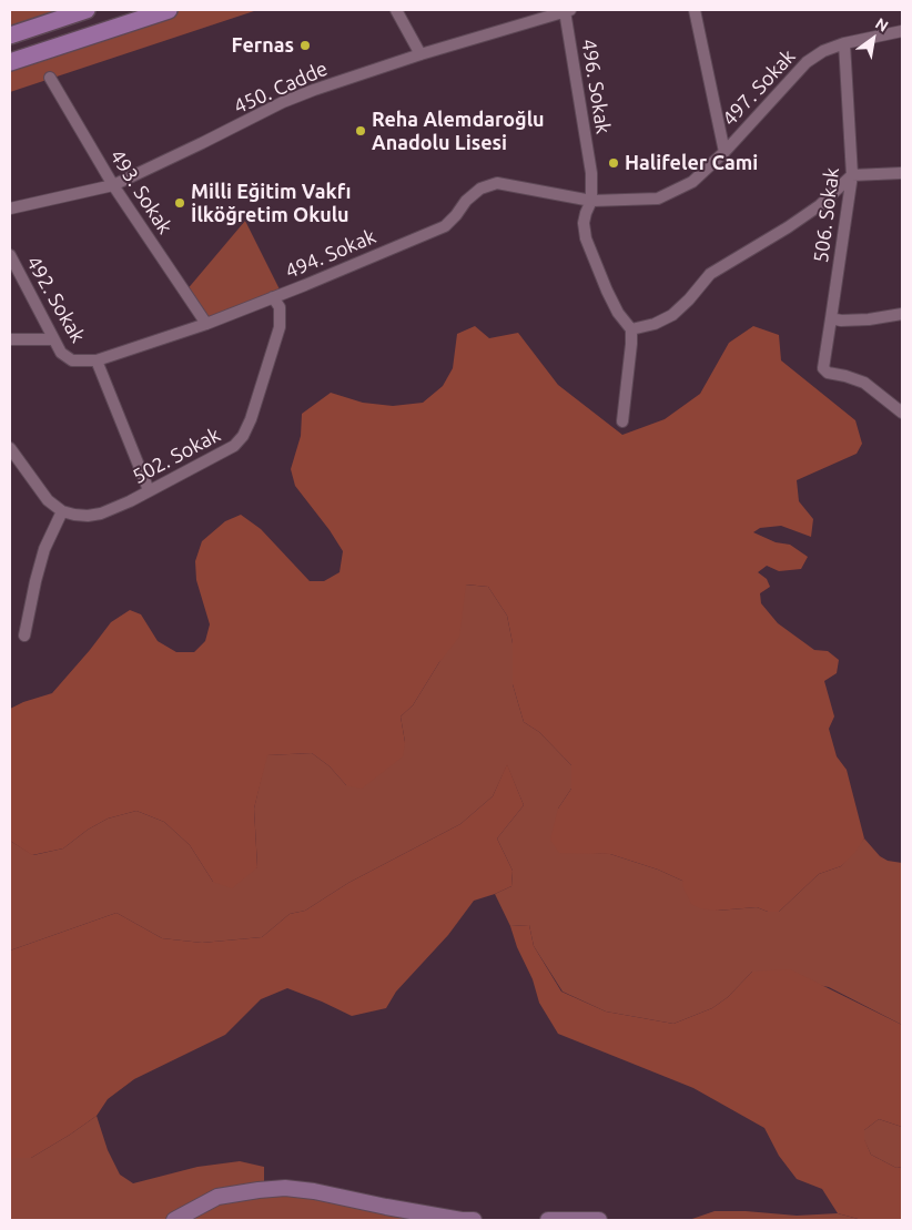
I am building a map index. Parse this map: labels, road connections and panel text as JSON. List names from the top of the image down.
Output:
{
  "streets": {
    "street": [
      "496. Sokak",
      "450. Cadde",
      "497. Sokak",
      "493. Sokak",
      "506. Sokak",
      "494. Sokak",
      "492. Sokak",
      "502. Sokak"
    ]
  },
  "crossings": [
    ["496. Sokak", "450. Cadde"],
    ["496. Sokak", "497. Sokak"],
    ["496. Sokak", "494. Sokak"],
    ["450. Cadde", "493. Sokak"],
    ["497. Sokak", "506. Sokak"],
    ["497. Sokak", "494. Sokak"],
    ["493. Sokak", "494. Sokak"],
    ["494. Sokak", "492. Sokak"],
    ["494. Sokak", "502. Sokak"]
  ],
  "places": [
    "Fernas",
    "Reha Alemdaroğlu Anadolu Lisesi",
    "Halifeler Cami",
    "Milli Eğitim Vakfı İlköğretim Okulu"
  ],
  "north": "top right"
}
